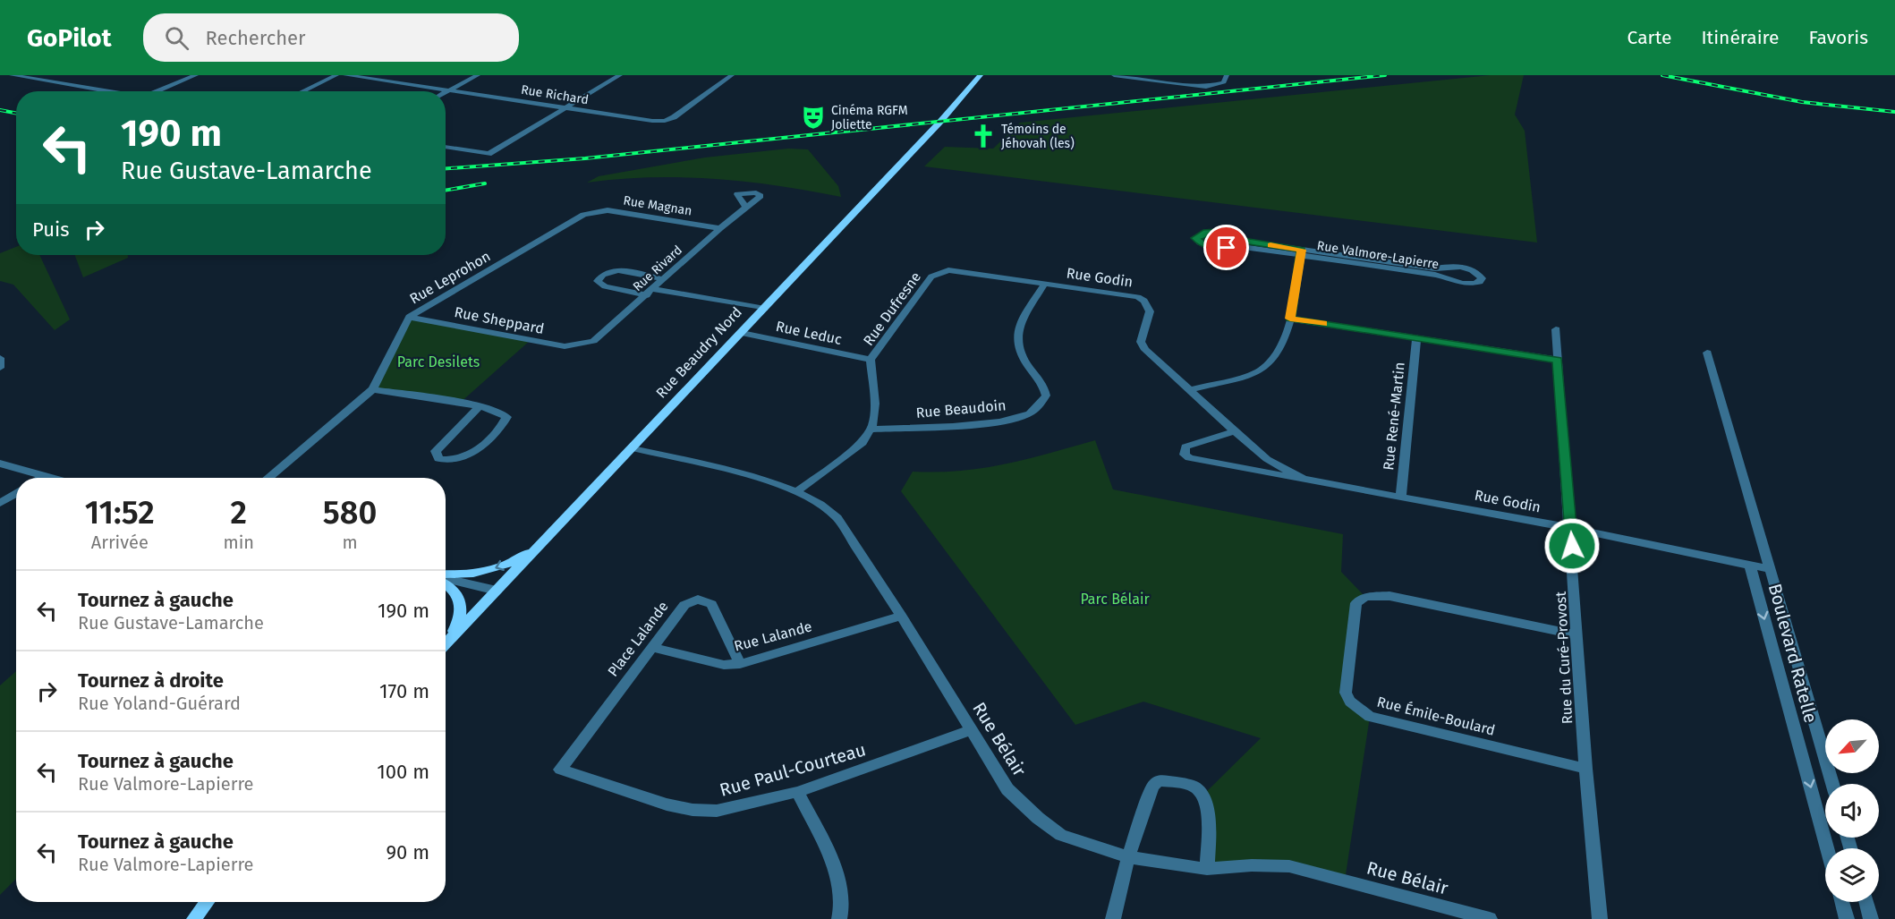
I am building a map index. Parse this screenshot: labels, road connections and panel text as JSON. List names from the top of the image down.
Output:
{
  "streets": {
    "main road": ["Rue Beaudry Nord"],
    "street": [
      "Rue Richard",
      "Rue Magnan",
      "Rue Valmore-Lapierre",
      "Rue Rivard",
      "Rue Leprohon",
      "Rue Godin",
      "Rue Dufresne",
      "Rue Sheppard",
      "Rue Leduc",
      "Rue Beaudoin",
      "Rue René-Martin",
      "Rue Lalande",
      "Place Lalande",
      "Boulevard Ratelle",
      "Rue du Curé-Provost",
      "Rue Émile-Boulard",
      "Rue Bélair",
      "Rue Paul-Courteau"
    ]
  },
  "crossings": [
    ["Rue Magnan", "Rue Rivard"],
    ["Rue Magnan", "Rue Leprohon"],
    ["Rue Rivard", "Rue Sheppard"],
    ["Rue Leprohon", "Rue Sheppard"],
    ["Rue Godin", "Rue Dufresne"],
    ["Rue Godin", "Rue Beaudoin"],
    ["Rue Godin", "Rue René-Martin"],
    ["Rue Godin", "Boulevard Ratelle"],
    ["Rue Godin", "Rue du Curé-Provost"],
    ["Rue Dufresne", "Rue Leduc"],
    ["Rue Dufresne", "Rue Beaudoin"],
    ["Rue Leduc", "Rue Beaudry Nord"],
    ["Rue Beaudry Nord", "Rue Bélair"],
    ["Rue Lalande", "Place Lalande"],
    ["Rue Lalande", "Rue Bélair"],
    ["Place Lalande", "Rue Paul-Courteau"],
    ["Rue du Curé-Provost", "Rue Émile-Boulard"],
    ["Rue Bélair", "Rue Paul-Courteau"]
  ],
  "parks": ["Parc Desilets", "Parc Bélair"],
  "places": {
    "theatre": ["Cinéma RGFM Joliette"],
    "church": ["Témoins de Jéhovah (les)"]
  },
  "north": "bottom left",
  "page": {
    "header": "GoPilot",
    "search": "Rechercher",
    "nav": ["Carte", "Itinéraire", "Favoris"],
    "turn": ["190 m", "Rue Gustave-Lamarche"],
    "then": "Puis",
    "eta": [
      "11:52",
      "Arrivée",
      "2",
      "min",
      "580",
      "m"
    ],
    "list": [
      {
        "name": "Tournez à gauche",
        "note": "Rue Gustave-Lamarche",
        "value": "190 m"
      },
      {
        "name": "Tournez à droite",
        "note": "Rue Yoland-Guérard",
        "value": "170 m"
      },
      {
        "name": "Tournez à gauche",
        "note": "Rue Valmore-Lapierre",
        "value": "100 m"
      },
      {
        "name": "Tournez à gauche",
        "note": "Rue Valmore-Lapierre",
        "value": "90 m"
      }
    ]
  }
}
